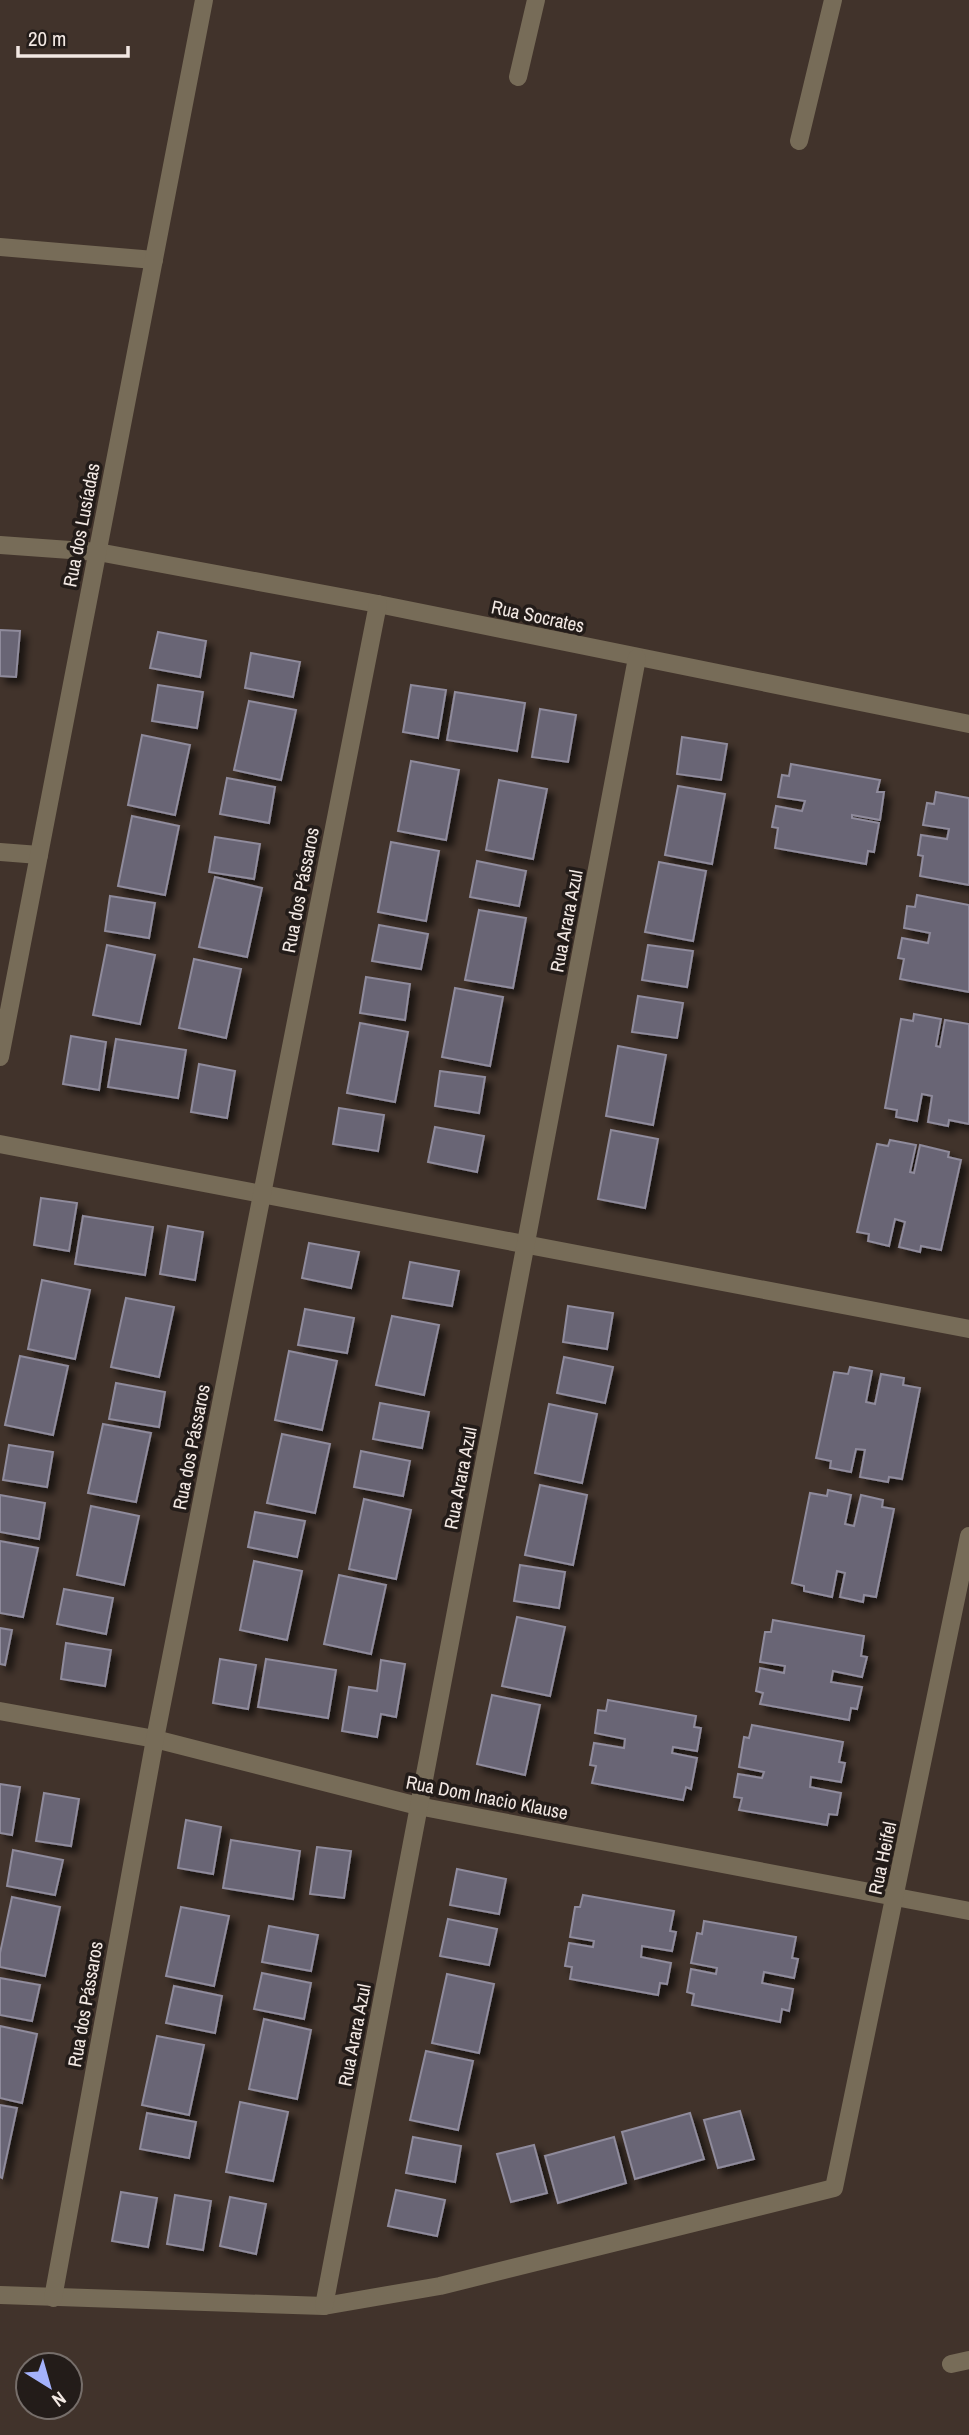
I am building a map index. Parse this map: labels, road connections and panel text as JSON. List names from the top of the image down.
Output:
{
  "streets": {
    "street": [
      "Rua dos Lusíadas",
      "Rua Socrates",
      "Rua dos Pássaros",
      "Rua Arara Azul",
      "Rua Dom Inacio Klause",
      "Rua Heifel"
    ]
  },
  "crossings": [
    ["Rua dos Lusíadas", "Rua Socrates"],
    ["Rua Socrates", "Rua dos Pássaros"],
    ["Rua Socrates", "Rua Arara Azul"],
    ["Rua dos Pássaros", "Rua Dom Inacio Klause"],
    ["Rua Arara Azul", "Rua Dom Inacio Klause"],
    ["Rua Arara Azul", "Rua Heifel"],
    ["Rua Dom Inacio Klause", "Rua Heifel"]
  ],
  "scale_bar": "20 m",
  "north": "bottom right"
}
